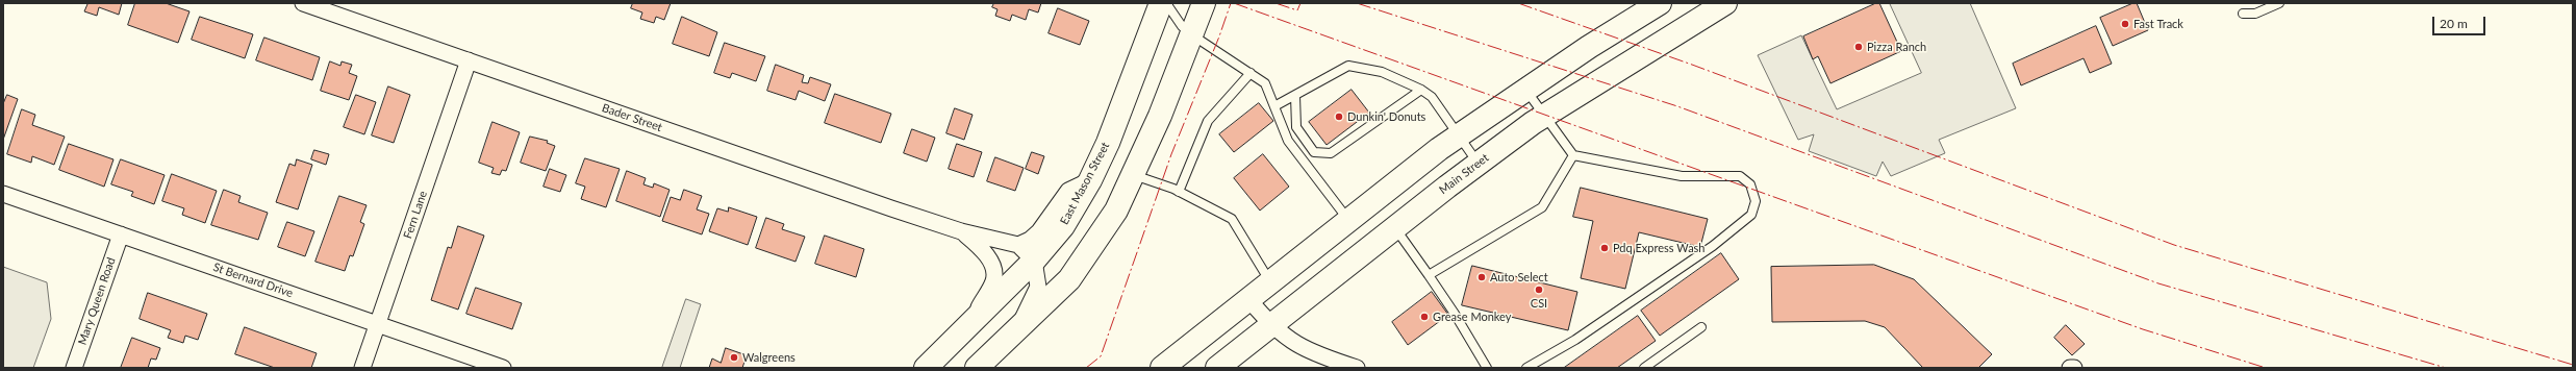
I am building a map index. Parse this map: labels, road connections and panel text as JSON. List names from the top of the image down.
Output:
{
  "streets": {
    "main road": ["Main Street", "East Mason Street"],
    "street": [
      "Bader Street",
      "Fern Lane",
      "St Bernard Drive",
      "Mary Queen Road"
    ]
  },
  "crossings": [
    ["Bader Street", "East Mason Street"],
    ["Bader Street", "Fern Lane"],
    ["Fern Lane", "St Bernard Drive"],
    ["St Bernard Drive", "Mary Queen Road"]
  ],
  "places": [
    "Fast Track",
    "Pizza Ranch",
    "Dunkin' Donuts",
    "Pdq Express Wash",
    "Auto Select",
    "CSI",
    "Grease Monkey",
    "Walgreens"
  ],
  "scale_bar": "20 m"
}
